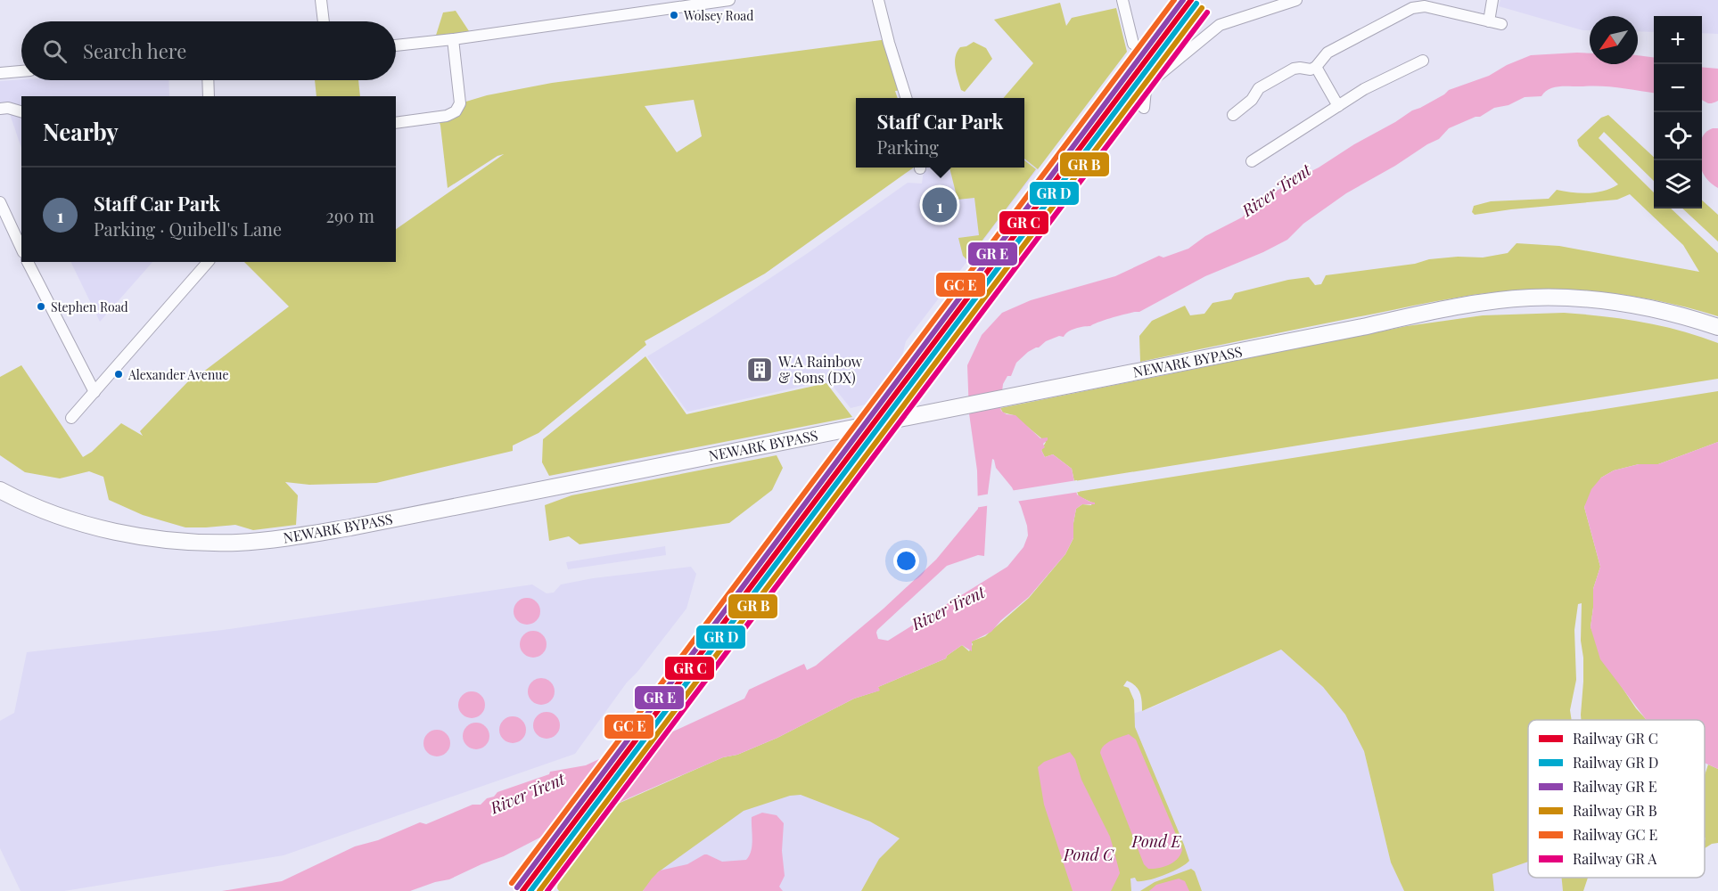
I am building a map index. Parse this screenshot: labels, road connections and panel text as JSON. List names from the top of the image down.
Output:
{
  "streets": {
    "highway": ["NEWARK BYPASS"]
  },
  "water": ["River Trent", "Pond E", "Pond C"],
  "places": {
    "other": ["Wolsey Road", "Stephen Road", "Alexander Avenue"],
    "building": ["W.A Rainbow & Sons (DX)"]
  },
  "legend": [
    "Railway GR C",
    "Railway GR D",
    "Railway GR E",
    "Railway GR B",
    "Railway GC E",
    "Railway GR A"
  ],
  "north": "bottom left",
  "page": {
    "map_buttons": ["+", "−"],
    "search": "Search here",
    "heading": "Nearby",
    "popup": ["Staff Car Park", "Parking"],
    "list": [
      {
        "mark": "1",
        "name": "Staff Car Park",
        "note": "Parking · Quibell's Lane",
        "value": "290 m"
      }
    ],
    "pins": "1"
  }
}
